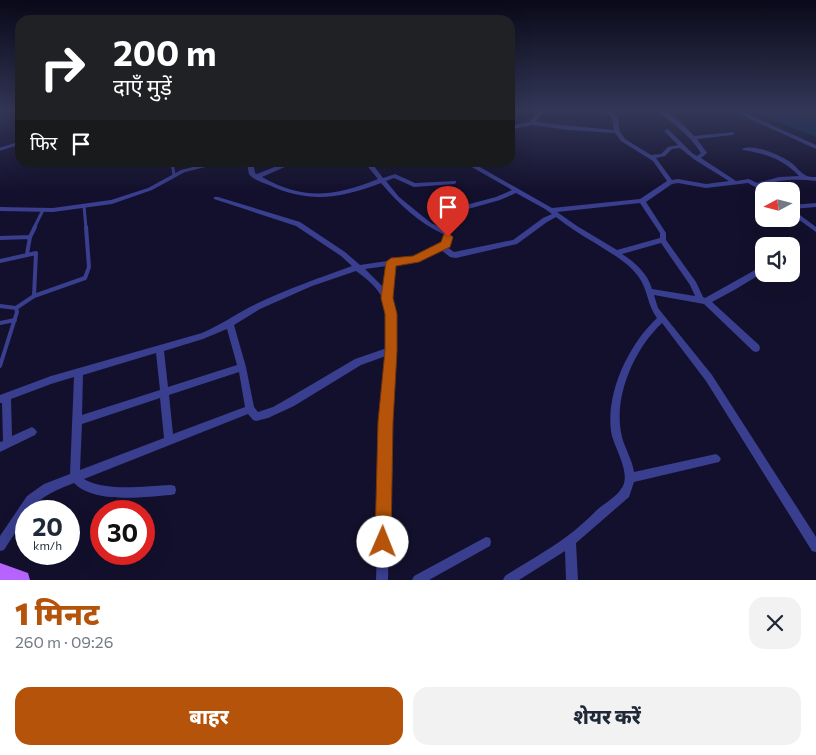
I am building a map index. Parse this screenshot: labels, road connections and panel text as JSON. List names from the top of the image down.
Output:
{
  "north": "left",
  "page": {
    "turn": ["200 m", "दाएँ मुड़ें"],
    "then": "फिर",
    "speed": "20 km/h",
    "limit": "30",
    "heading": ["1 मिनट", "260 m · 09:26"],
    "buttons": ["बाहर", "शेयर करें"]
  }
}
